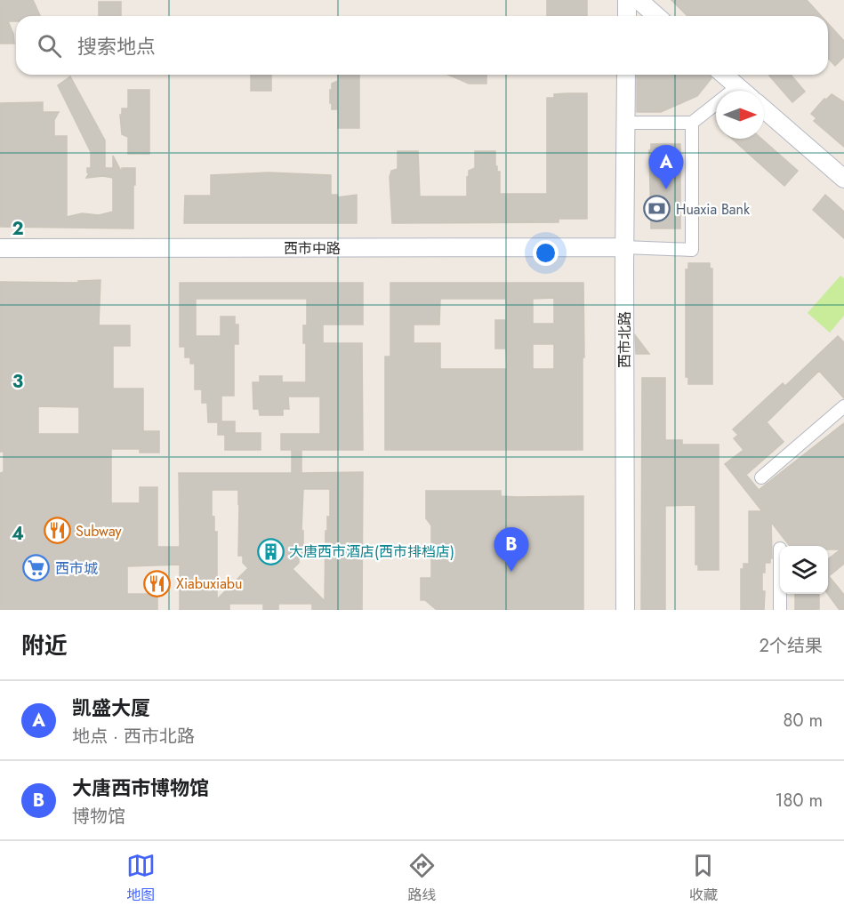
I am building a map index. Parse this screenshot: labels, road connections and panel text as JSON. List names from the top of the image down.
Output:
{
  "streets": {
    "street": ["西市中路", "西市北路"]
  },
  "crossings": [
    ["西市中路", "西市北路"]
  ],
  "places": {
    "bank": ["Huaxia Bank"],
    "restaurant": ["Subway", "Xiabuxiabu"],
    "building": ["大唐西市酒店(西市排档店)"],
    "supermarket": ["西市城"]
  },
  "north": "right",
  "page": {
    "search": "搜索地点",
    "pins": ["A", "B"],
    "heading": ["附近", "2个结果"],
    "list": [
      {
        "mark": "A",
        "name": "凯盛大厦",
        "note": "地点 · 西市北路",
        "value": "80 m"
      },
      {
        "mark": "B",
        "name": "大唐西市博物馆",
        "note": "博物馆",
        "value": "180 m"
      }
    ],
    "nav": ["地图", "路线", "收藏"]
  },
  "grid": {
    "rows": ["2", "3", "4"]
  }
}
